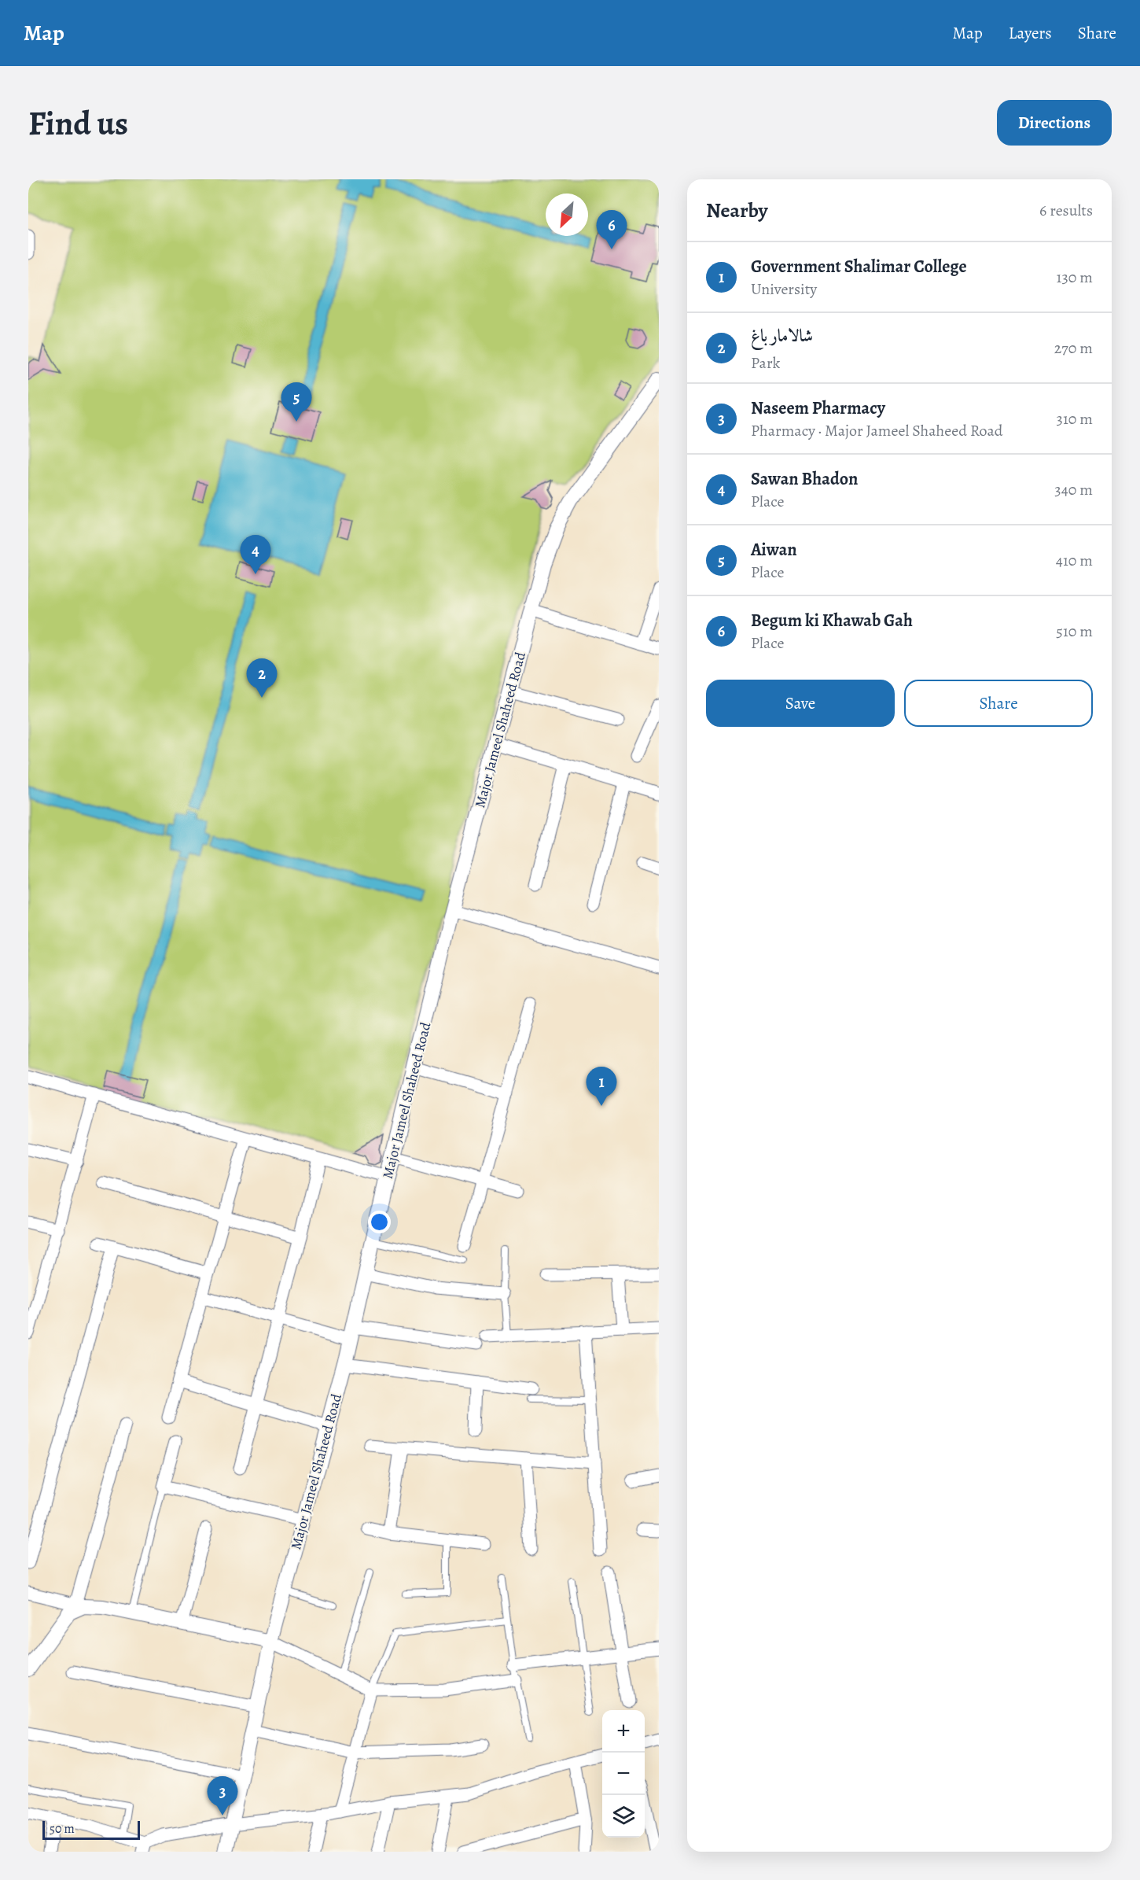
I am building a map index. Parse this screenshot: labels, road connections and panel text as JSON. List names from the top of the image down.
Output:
{
  "streets": {
    "street": ["Major Jameel Shaheed Road"]
  },
  "scale_bar": "50 m",
  "north": "bottom left",
  "page": {
    "header": "Map",
    "nav": ["Map", "Layers", "Share"],
    "buttons": [
      "Directions",
      ["Save", "Share"]
    ],
    "title": "Find us",
    "heading": ["Nearby", "6 results"],
    "pins": [
      "6",
      "5",
      "4",
      "2",
      "1",
      "3"
    ],
    "list": [
      {
        "mark": "1",
        "name": "Government Shalimar College",
        "note": "University",
        "value": "130 m"
      },
      {
        "mark": "2",
        "name": "شالامار باغ",
        "note": "Park",
        "value": "270 m"
      },
      {
        "mark": "3",
        "name": "Naseem Pharmacy",
        "note": "Pharmacy · Major Jameel Shaheed Road",
        "value": "310 m"
      },
      {
        "mark": "4",
        "name": "Sawan Bhadon",
        "note": "Place",
        "value": "340 m"
      },
      {
        "mark": "5",
        "name": "Aiwan",
        "note": "Place",
        "value": "410 m"
      },
      {
        "mark": "6",
        "name": "Begum ki Khawab Gah",
        "note": "Place",
        "value": "510 m"
      }
    ],
    "map_buttons": ["+", "−"],
    "scale": "50 m"
  }
}
